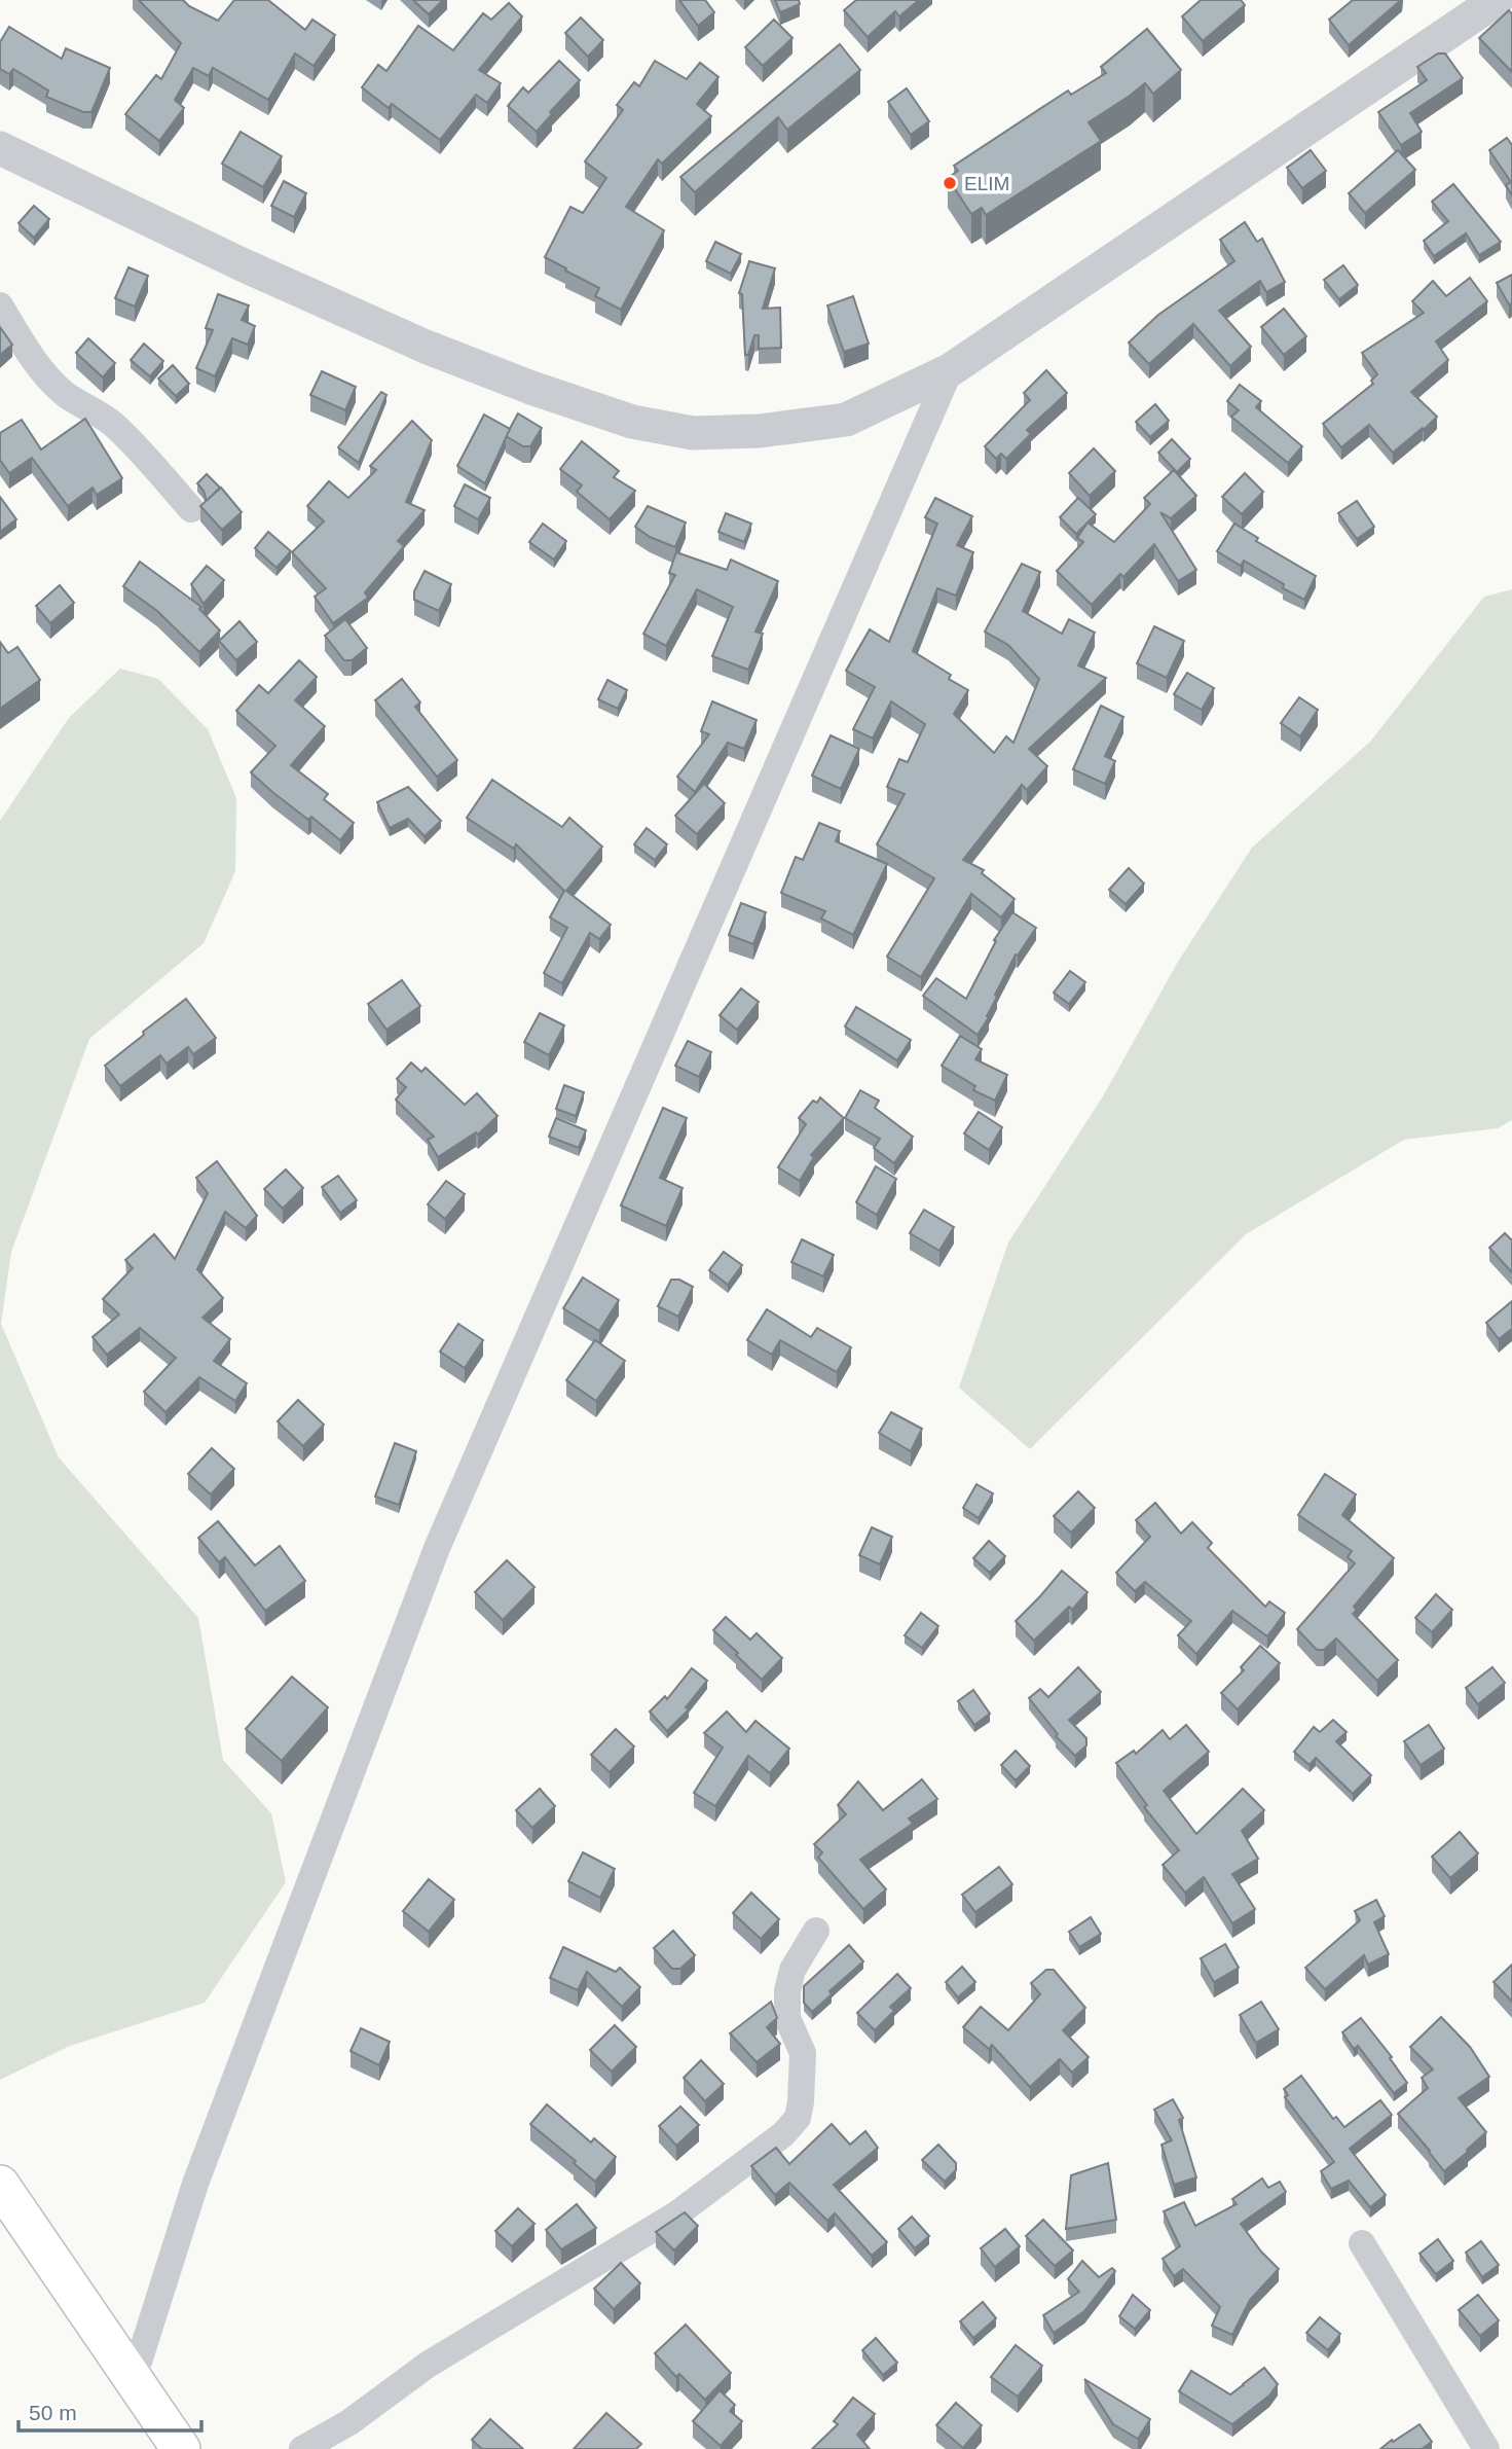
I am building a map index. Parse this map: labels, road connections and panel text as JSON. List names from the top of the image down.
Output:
{
  "places": ["ELIM"],
  "scale_bar": "50 m"
}
